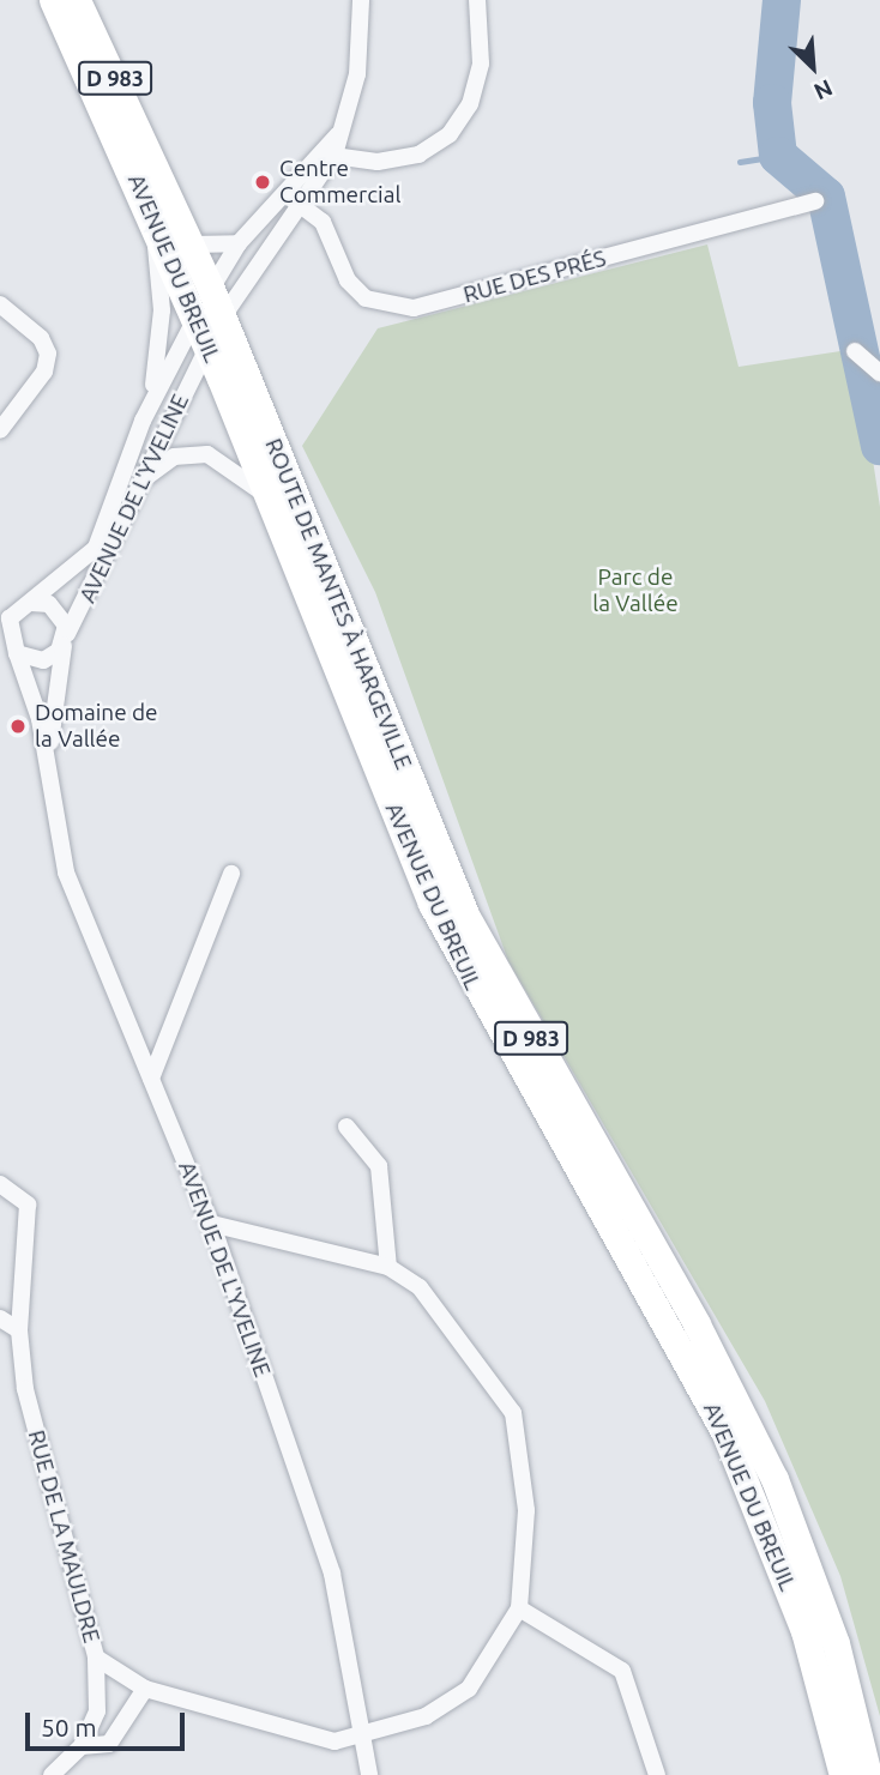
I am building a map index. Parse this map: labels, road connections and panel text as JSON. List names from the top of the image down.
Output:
{
  "streets": {
    "main road": ["D 983", "AVENUE DU BREUIL", "ROUTE DE MANTES À HARGEVILLE"],
    "street": ["RUE DES PRÉS", "AVENUE DE L'YVELINE", "RUE DE LA MAULDRE"]
  },
  "crossings": [
    ["AVENUE DU BREUIL", "AVENUE DE L'YVELINE"],
    ["AVENUE DU BREUIL", "ROUTE DE MANTES À HARGEVILLE"],
    ["RUE DES PRÉS", "AVENUE DE L'YVELINE"],
    ["AVENUE DE L'YVELINE", "ROUTE DE MANTES À HARGEVILLE"],
    ["AVENUE DE L'YVELINE", "RUE DE LA MAULDRE"]
  ],
  "parks": ["Parc de la Vallée"],
  "places": ["Centre Commercial", "Domaine de la Vallée"],
  "scale_bar": "50 m",
  "north": "bottom right"
}
